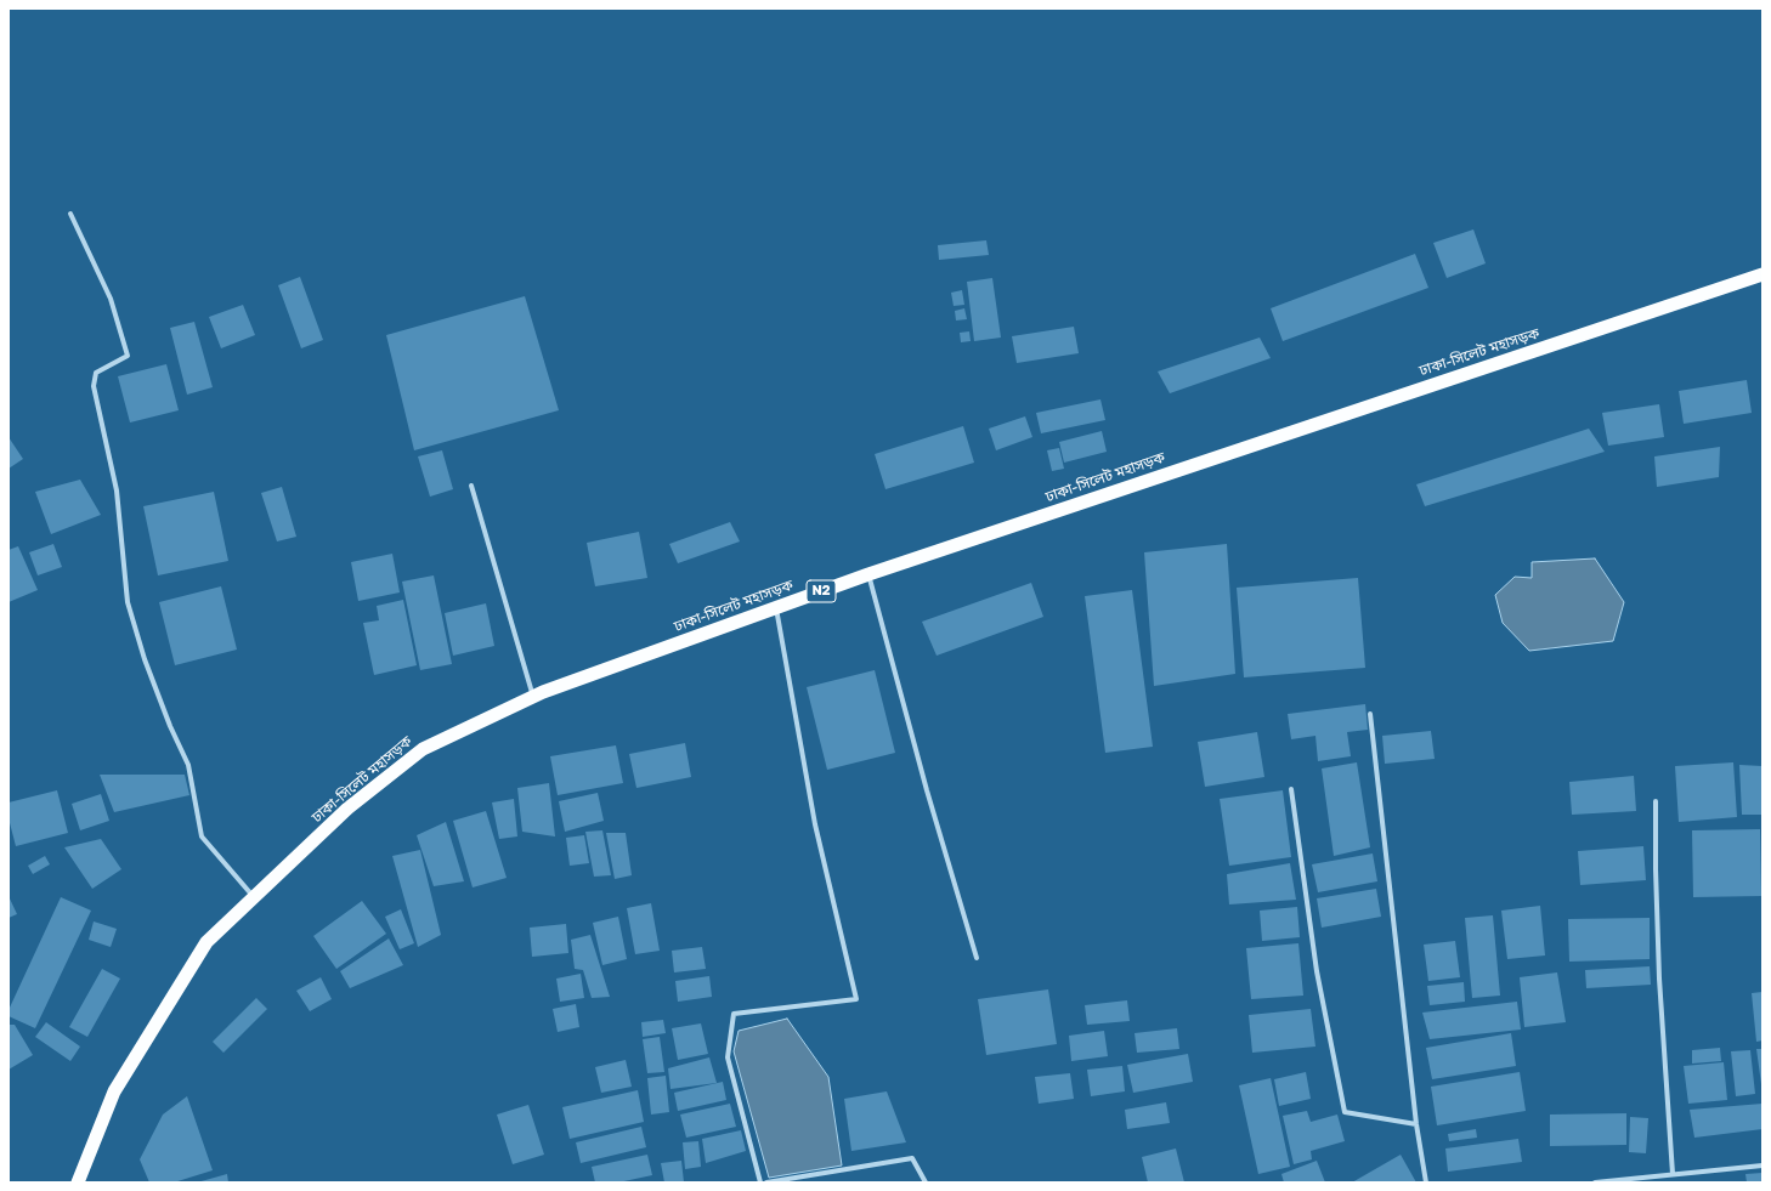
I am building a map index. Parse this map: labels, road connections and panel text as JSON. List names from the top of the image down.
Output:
{
  "streets": {
    "highway": ["ঢাকা-সিলেট মহাসড়ক", "N2"]
  }
}
